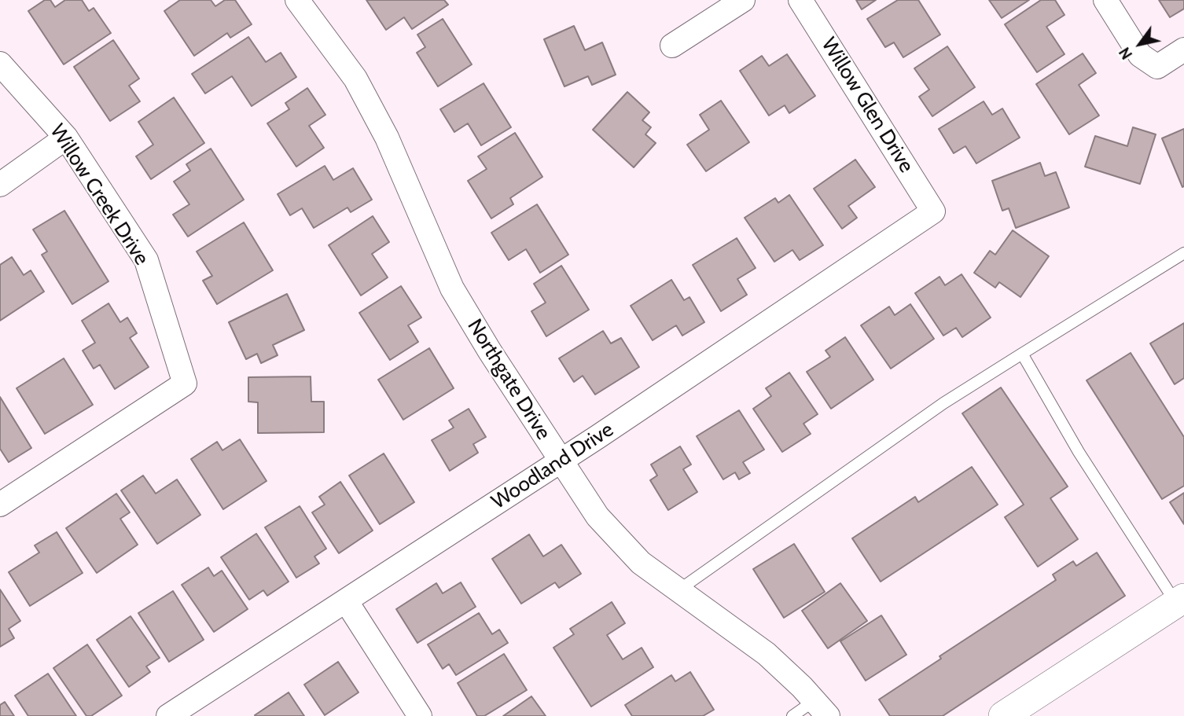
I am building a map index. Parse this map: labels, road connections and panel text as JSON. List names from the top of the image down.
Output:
{
  "streets": {
    "street": [
      "Willow Glen Drive",
      "Willow Creek Drive",
      "Northgate Drive",
      "Woodland Drive"
    ]
  },
  "crossings": [
    ["Willow Glen Drive", "Woodland Drive"],
    ["Northgate Drive", "Woodland Drive"]
  ],
  "north": "bottom left"
}
